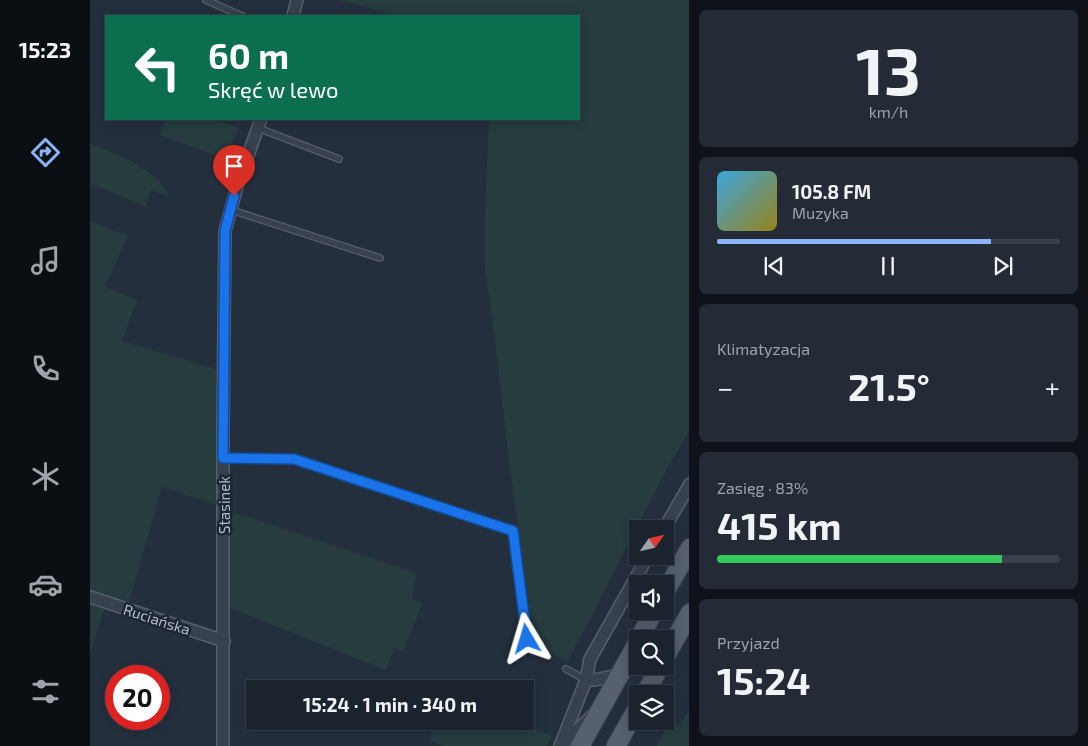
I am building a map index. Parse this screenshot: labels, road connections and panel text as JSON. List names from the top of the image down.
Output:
{
  "streets": {
    "street": ["Stasinek", "Ruciańska"]
  },
  "crossings": [
    ["Stasinek", "Ruciańska"]
  ],
  "north": "top right",
  "page": {
    "tabs": "15:23",
    "tile": [
      ["13", "km/h"],
      "Klimatyzacja",
      ["Zasięg · 83%", "415 km"],
      ["Przyjazd", "15:24"]
    ],
    "turn": ["60 m", "Skręć w lewo"],
    "song": ["105.8 FM", "Muzyka"],
    "heat": ["−", "21.5°", "+"],
    "limit": "20",
    "trip": "15:24 · 1 min · 340 m"
  }
}
